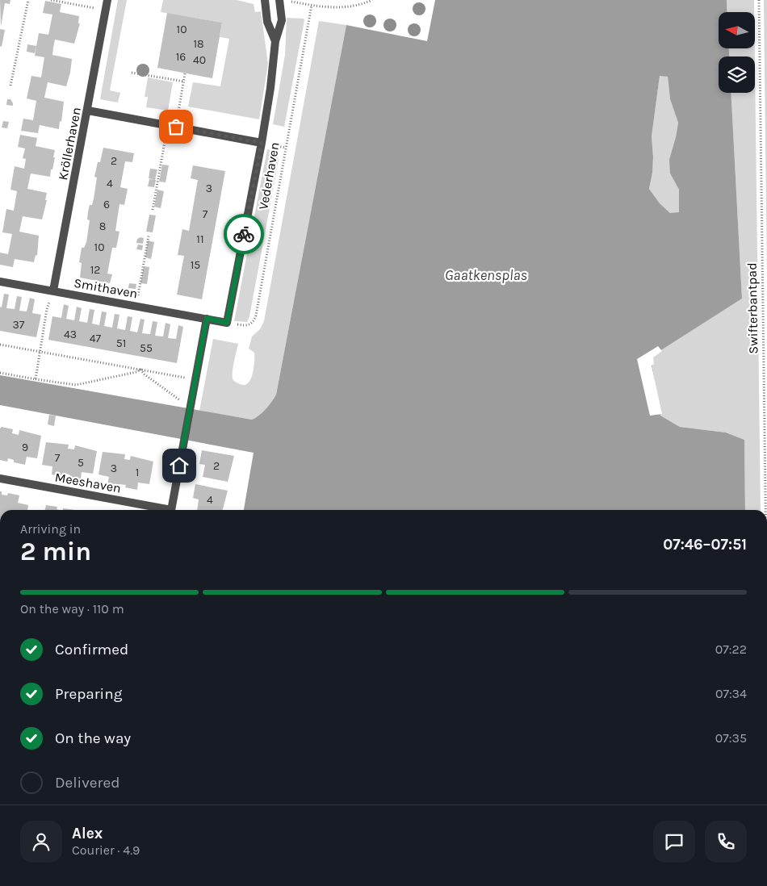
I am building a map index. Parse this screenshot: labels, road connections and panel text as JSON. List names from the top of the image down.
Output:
{
  "streets": {
    "street": [
      "Kröllerhaven",
      "Vederhaven",
      "Smithaven",
      "Meeshaven"
    ],
    "path": ["Swifterbantpad"]
  },
  "crossings": [
    ["Kröllerhaven", "Smithaven"]
  ],
  "water": ["Gaatkensplas"],
  "house_numbers": [
    "10",
    "18",
    "16",
    "40",
    "2",
    "4",
    "3",
    "6",
    "7",
    "8",
    "11",
    "10",
    "15",
    "12",
    "37",
    "43",
    "47",
    "51",
    "55",
    "9",
    "7",
    "5",
    "2",
    "3",
    "1",
    "4"
  ],
  "north": "left",
  "page": {
    "heading": ["2 min", "Arriving in", "07:46–07:51"],
    "panel": ["Alex", "Courier · 4.9"],
    "bar": "On the way · 110 m",
    "list": [
      ["Confirmed", "07:22"],
      ["Preparing", "07:34"],
      ["On the way", "07:35"],
      "Delivered"
    ]
  }
}
